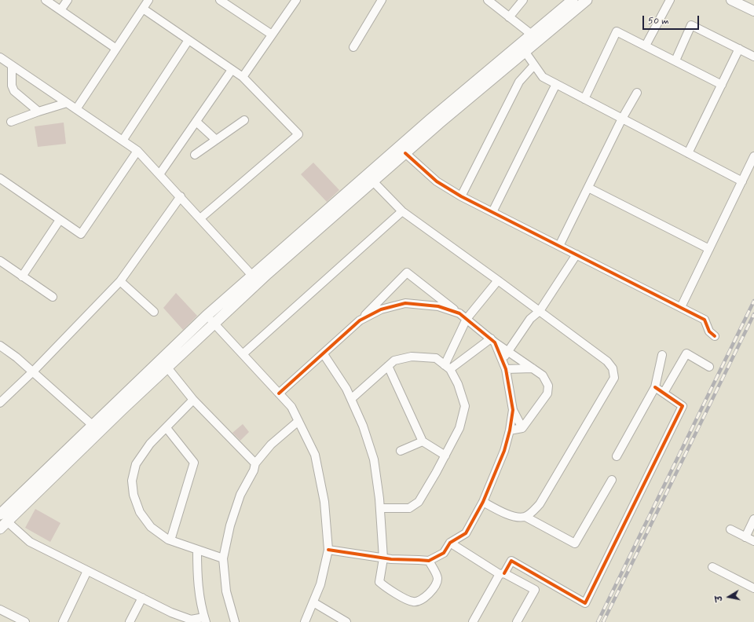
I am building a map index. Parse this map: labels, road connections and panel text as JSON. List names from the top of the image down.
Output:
{
  "scale_bar": "50 m",
  "north": "left"
}
